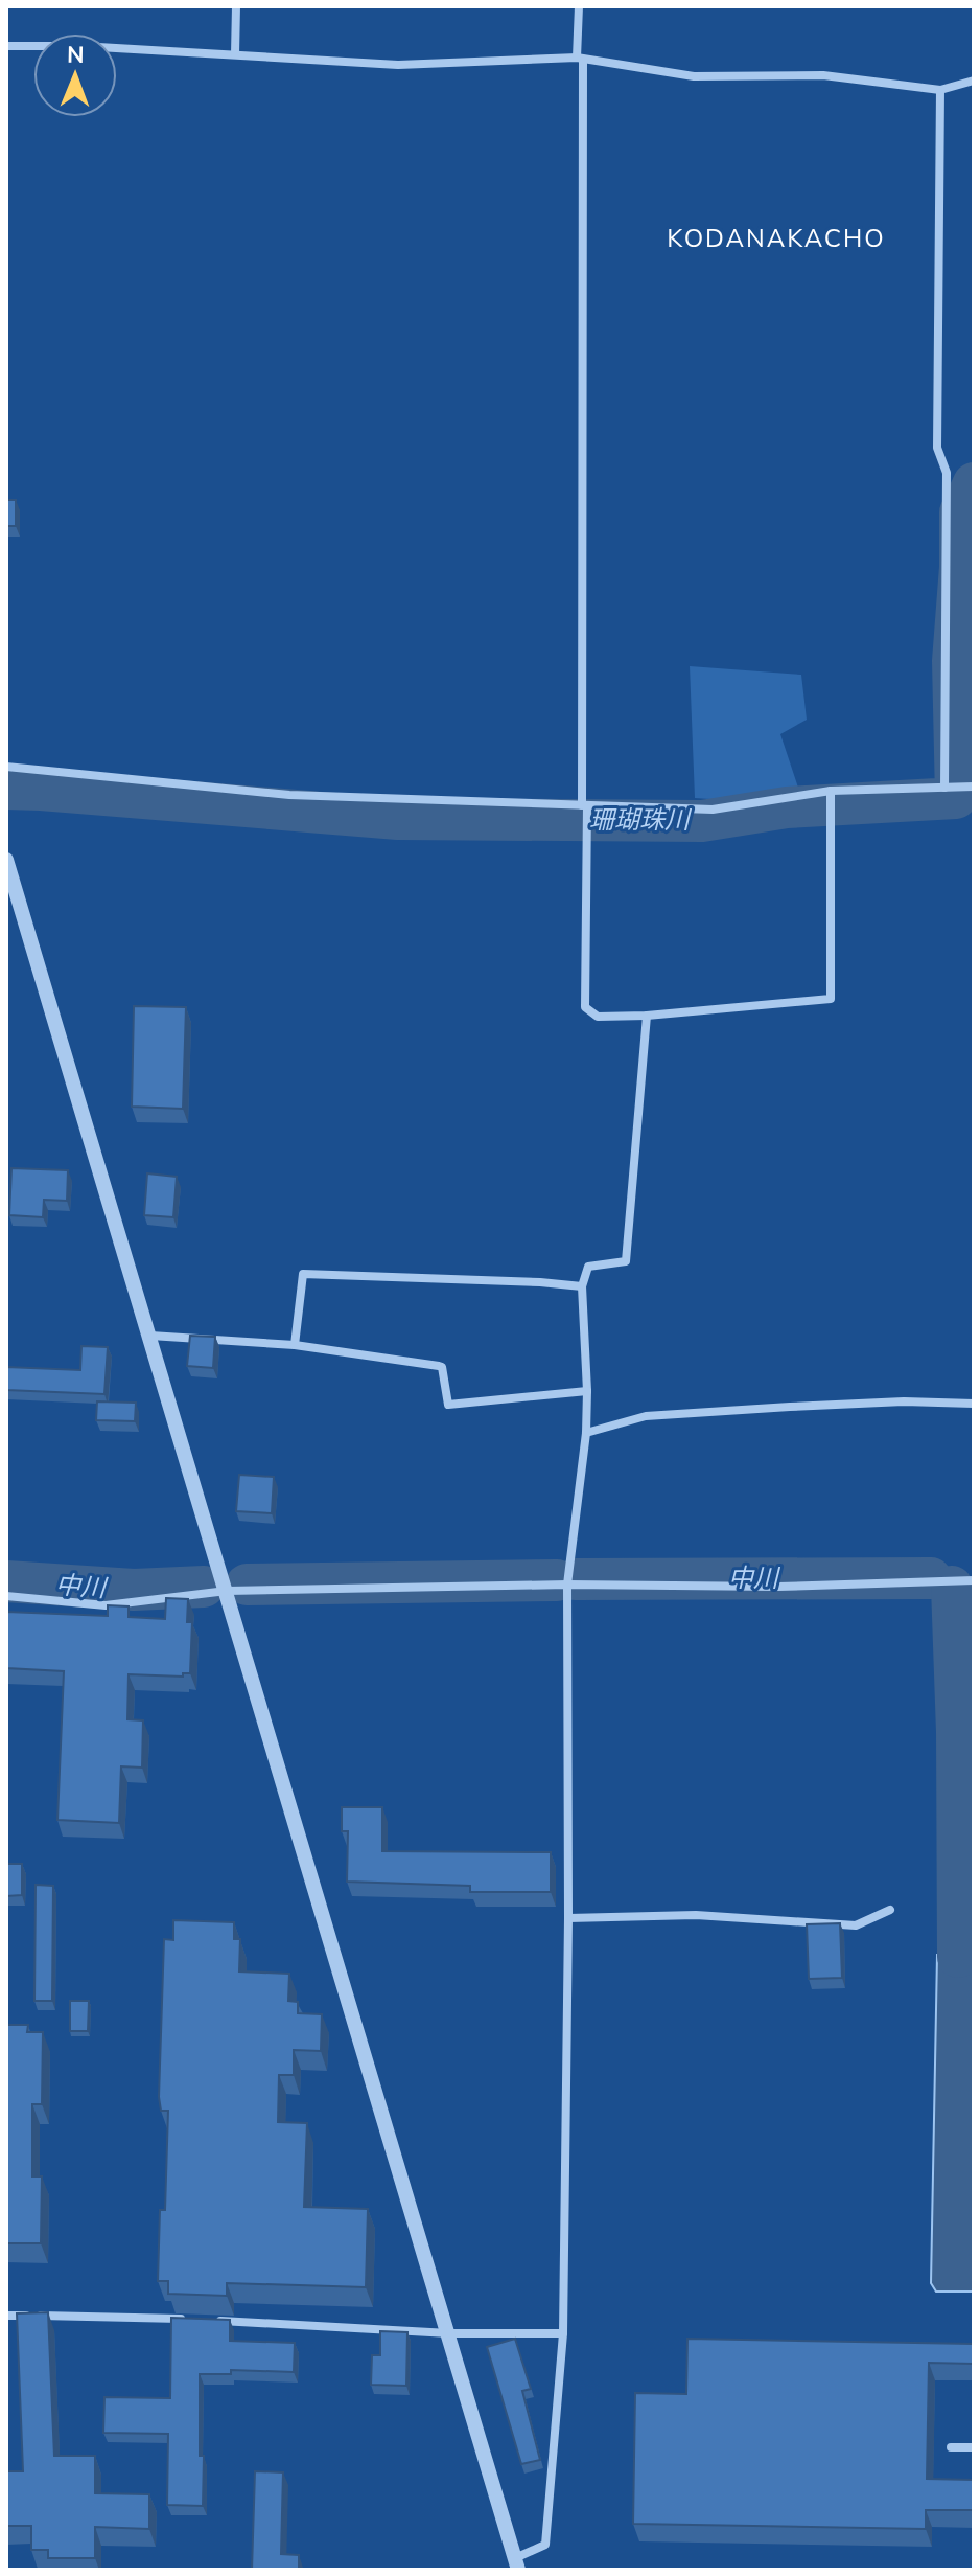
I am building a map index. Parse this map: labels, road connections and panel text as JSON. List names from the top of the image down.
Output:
{
  "districts": ["KODANAKACHO"],
  "water": ["珊瑚珠川", "中川"],
  "north": "top"
}
